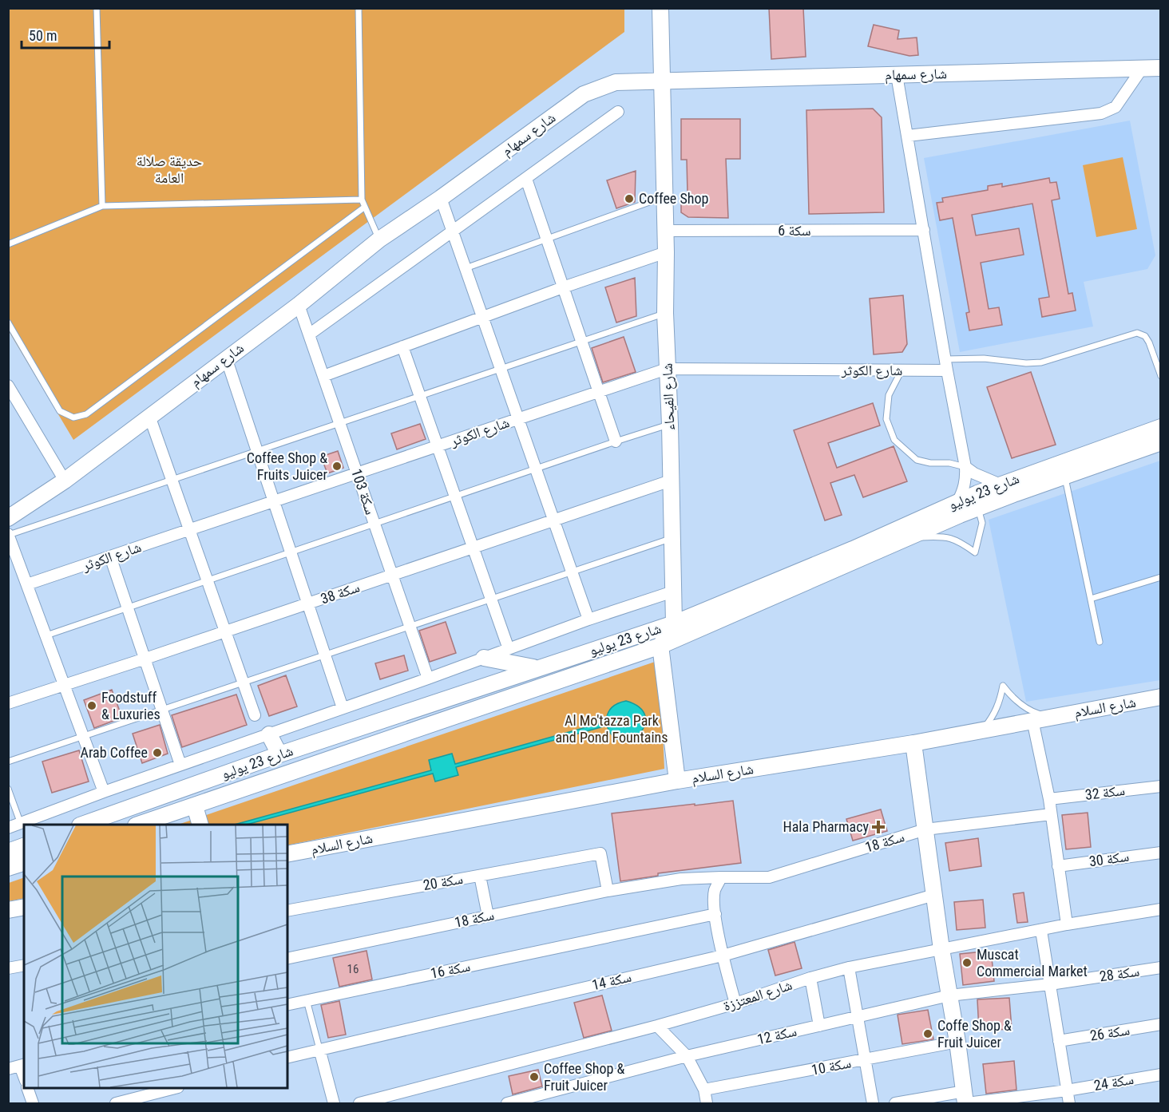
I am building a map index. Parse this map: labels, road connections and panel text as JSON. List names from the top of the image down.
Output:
{
  "streets": {
    "street": [
      "شارع سمهام",
      "سكة 6",
      "شارع الكوثر",
      "شارع الفيحاء",
      "سكة 103",
      "شارع 23 يوليو",
      "سكة 38",
      "شارع السلام",
      "سكة 32",
      "سكة 18",
      "سكة 30",
      "سكة 20",
      "سكة 16",
      "سكة 28",
      "سكة 14",
      "شارع المعتززة",
      "سكة 26",
      "سكة 12",
      "سكة 10",
      "سكة 24"
    ]
  },
  "crossings": [
    ["شارع سمهام", "شارع الفيحاء"],
    ["شارع سمهام", "سكة 103"],
    ["سكة 6", "شارع الفيحاء"],
    ["شارع الكوثر", "شارع الفيحاء"],
    ["شارع الكوثر", "سكة 103"],
    ["شارع الفيحاء", "شارع 23 يوليو"],
    ["شارع الفيحاء", "سكة 38"],
    ["سكة 103", "سكة 38"],
    ["سكة 18", "سكة 20"],
    ["سكة 28", "سكة 12"]
  ],
  "parks": ["حديقة صلالة العامة", "Al Mo'tazza Park and Pond Fountains"],
  "places": {
    "other": [
      "Coffee Shop",
      "Coffee Shop & Fruits Juicer",
      "Foodstuff & Luxuries",
      "Arab Coffee",
      "Muscat Commercial Market",
      "Coffe Shop & Fruit Juicer",
      "Coffee Shop & Fruit Juicer"
    ],
    "health": ["Hala Pharmacy"]
  },
  "house_numbers": ["16"],
  "scale_bar": "50 m"
}
